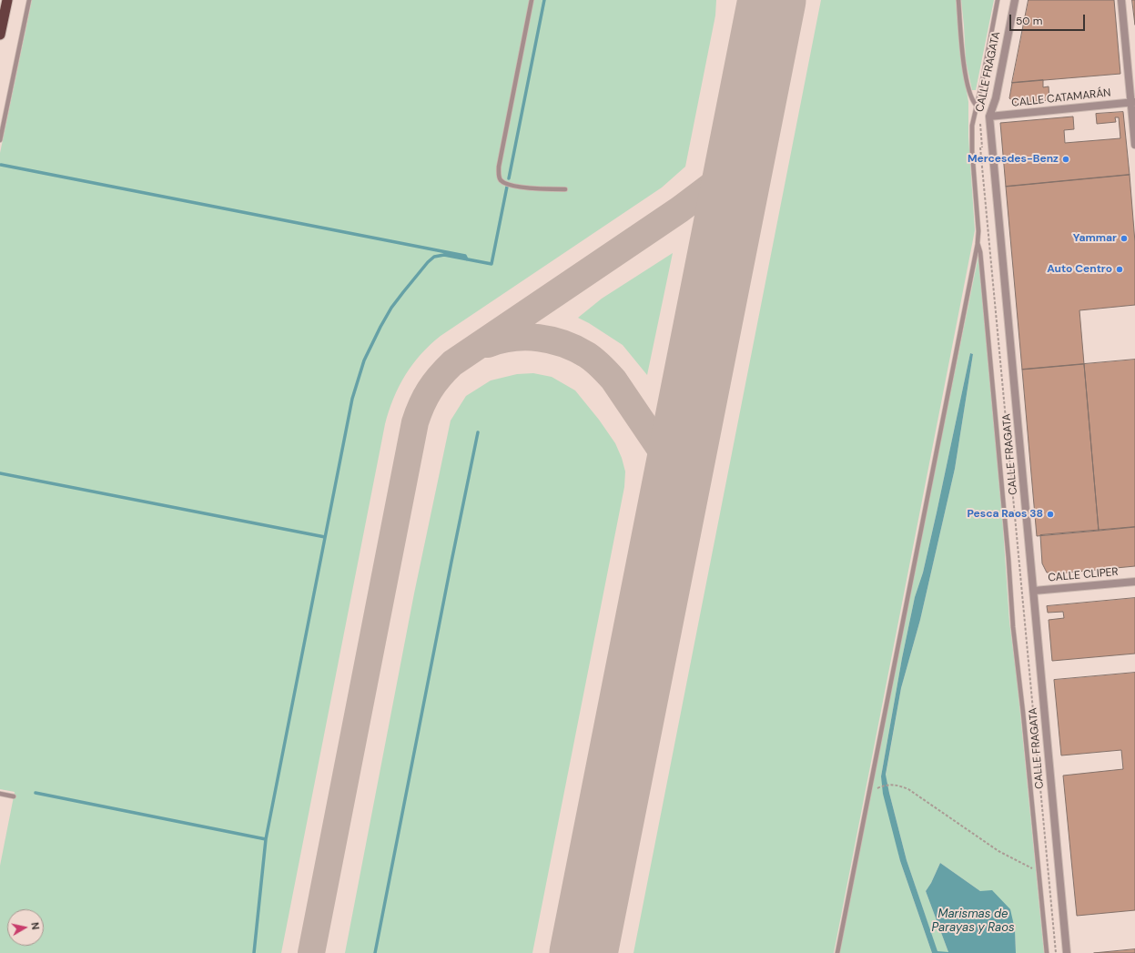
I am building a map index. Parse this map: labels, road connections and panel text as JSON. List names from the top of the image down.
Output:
{
  "streets": {
    "street": ["CALLE FRAGATA", "CALLE CATAMARÁN", "CALLE CLIPER"]
  },
  "crossings": [
    ["CALLE FRAGATA", "CALLE CATAMARÁN"],
    ["CALLE FRAGATA", "CALLE CLIPER"]
  ],
  "water": ["Marismas de Parayas y Raos"],
  "places": [
    "Mercesdes-Benz",
    "Yammar",
    "Auto Centro",
    "Pesca Raos 38"
  ],
  "scale_bar": "50 m",
  "north": "right"
}
